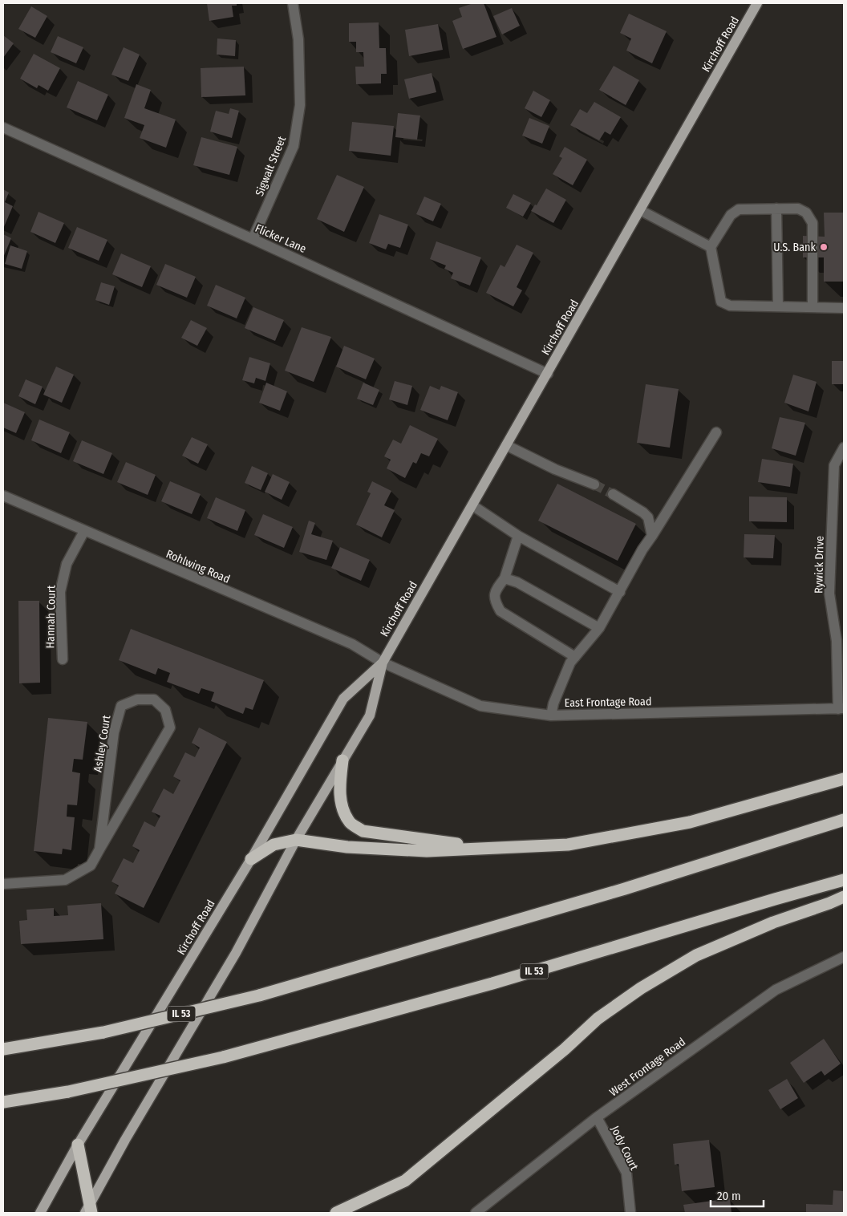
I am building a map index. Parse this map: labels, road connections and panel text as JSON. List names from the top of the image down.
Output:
{
  "streets": {
    "highway": ["IL 53"],
    "main road": ["Kirchoff Road"],
    "street": [
      "Sigwalt Street",
      "Flicker Lane",
      "Rywick Drive",
      "Rohlwing Road",
      "Hannah Court",
      "East Frontage Road",
      "Ashley Court",
      "West Frontage Road",
      "Jody Court"
    ]
  },
  "crossings": [
    ["Kirchoff Road", "Flicker Lane"],
    ["Kirchoff Road", "Rohlwing Road"],
    ["Kirchoff Road", "East Frontage Road"],
    ["Sigwalt Street", "Flicker Lane"],
    ["Rywick Drive", "East Frontage Road"],
    ["Rohlwing Road", "Hannah Court"],
    ["Rohlwing Road", "East Frontage Road"],
    ["West Frontage Road", "Jody Court"]
  ],
  "places": ["U.S. Bank"],
  "scale_bar": "20 m"
}
